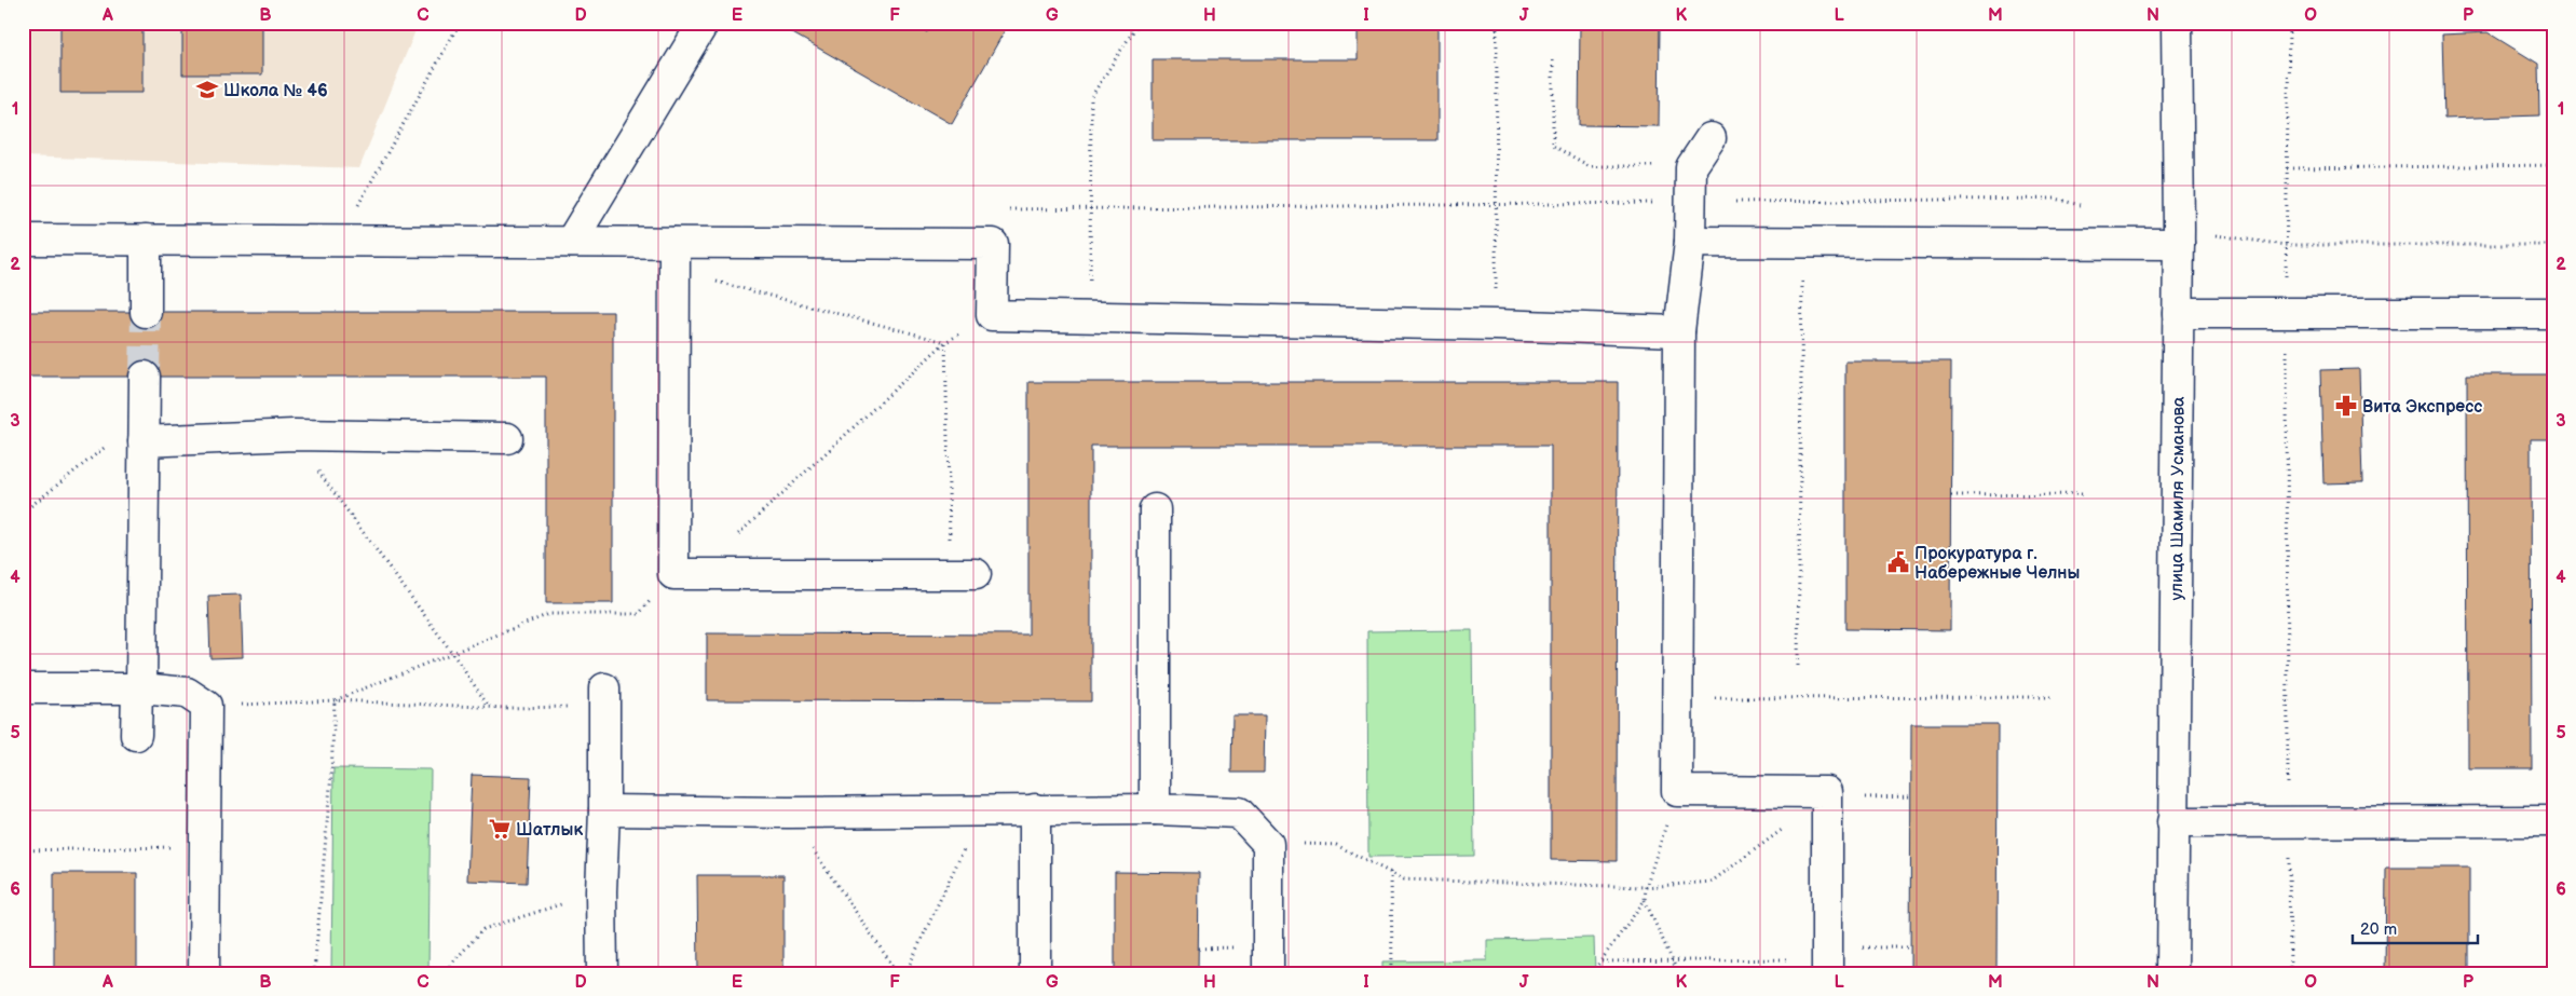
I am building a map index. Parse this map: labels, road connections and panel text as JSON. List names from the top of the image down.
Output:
{
  "streets": {
    "street": ["улица Шамиля Усманова"]
  },
  "places": {
    "school or university": ["Школа № 46"],
    "pharmacy": ["Вита Экспресс"],
    "public building": ["Прокуратура г. Набережные Челны"],
    "supermarket": ["Шатлык"]
  },
  "scale_bar": "20 m",
  "grid": {
    "columns": [
      "A",
      "B",
      "C",
      "D",
      "E",
      "F",
      "G",
      "H",
      "I",
      "J",
      "K",
      "L",
      "M",
      "N",
      "O",
      "P"
    ],
    "rows": [
      "1",
      "2",
      "3",
      "4",
      "5",
      "6"
    ]
  }
}
